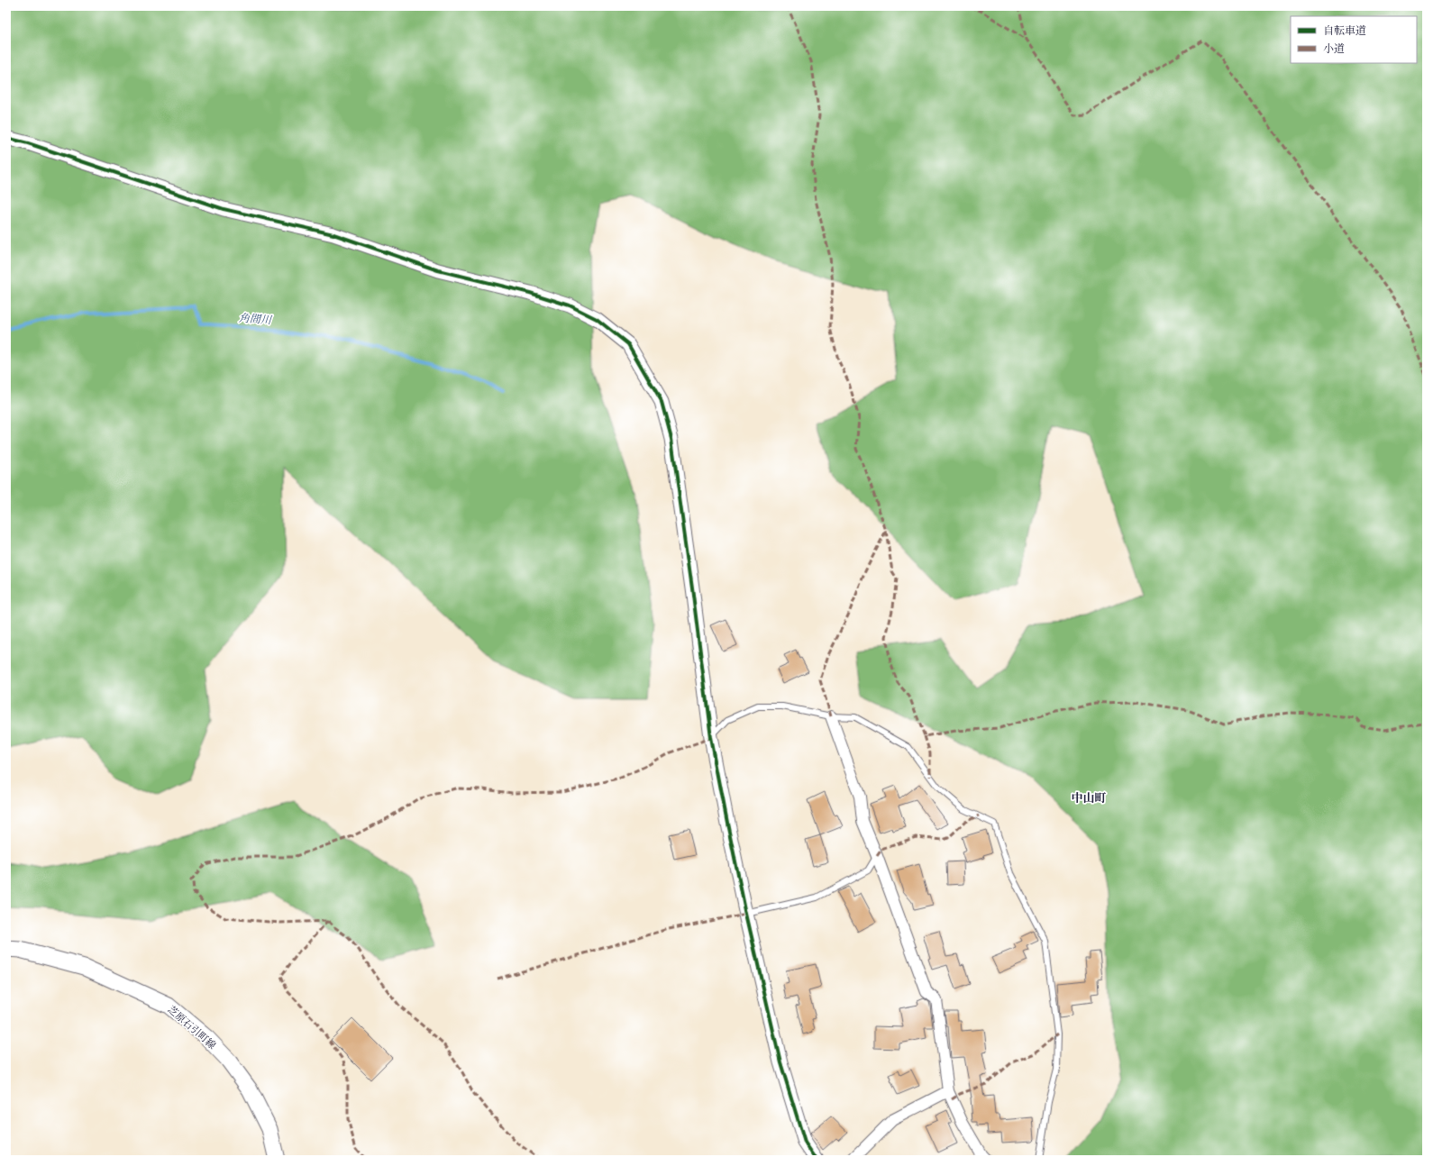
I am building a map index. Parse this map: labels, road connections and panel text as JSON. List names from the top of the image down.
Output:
{
  "streets": {
    "main road": ["芝原石引町線"]
  },
  "districts": ["中山町"],
  "water": ["角間川"],
  "legend": ["自転車道", "小道"]
}
